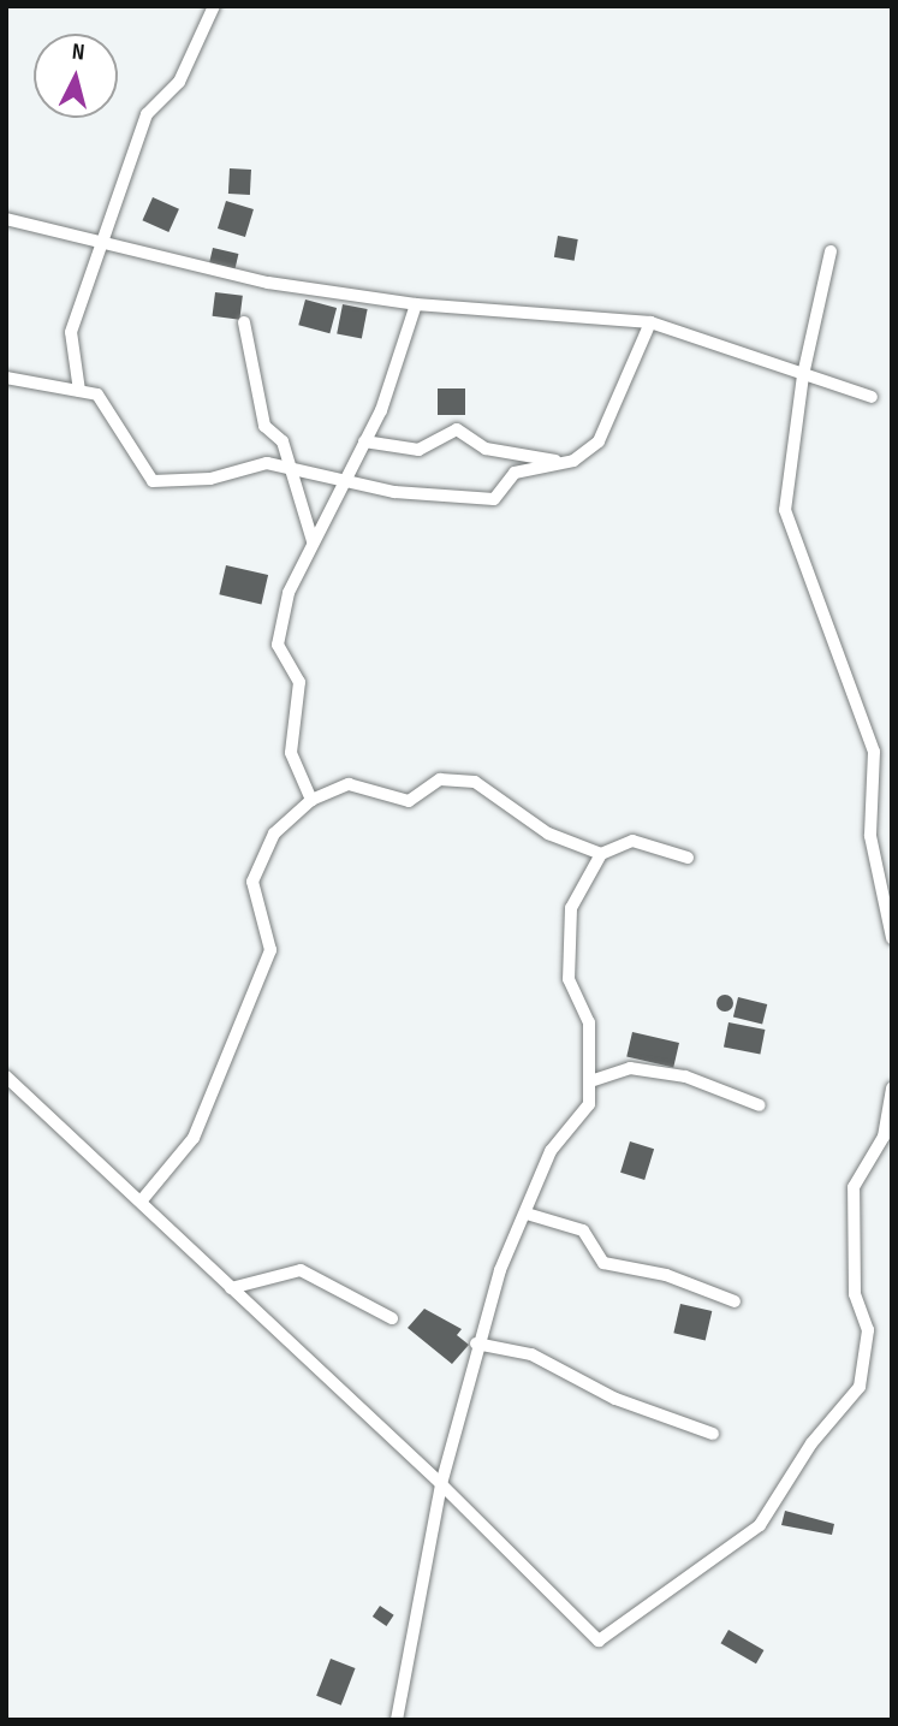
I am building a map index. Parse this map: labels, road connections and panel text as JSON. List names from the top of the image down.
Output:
{
  "north": "top"
}
